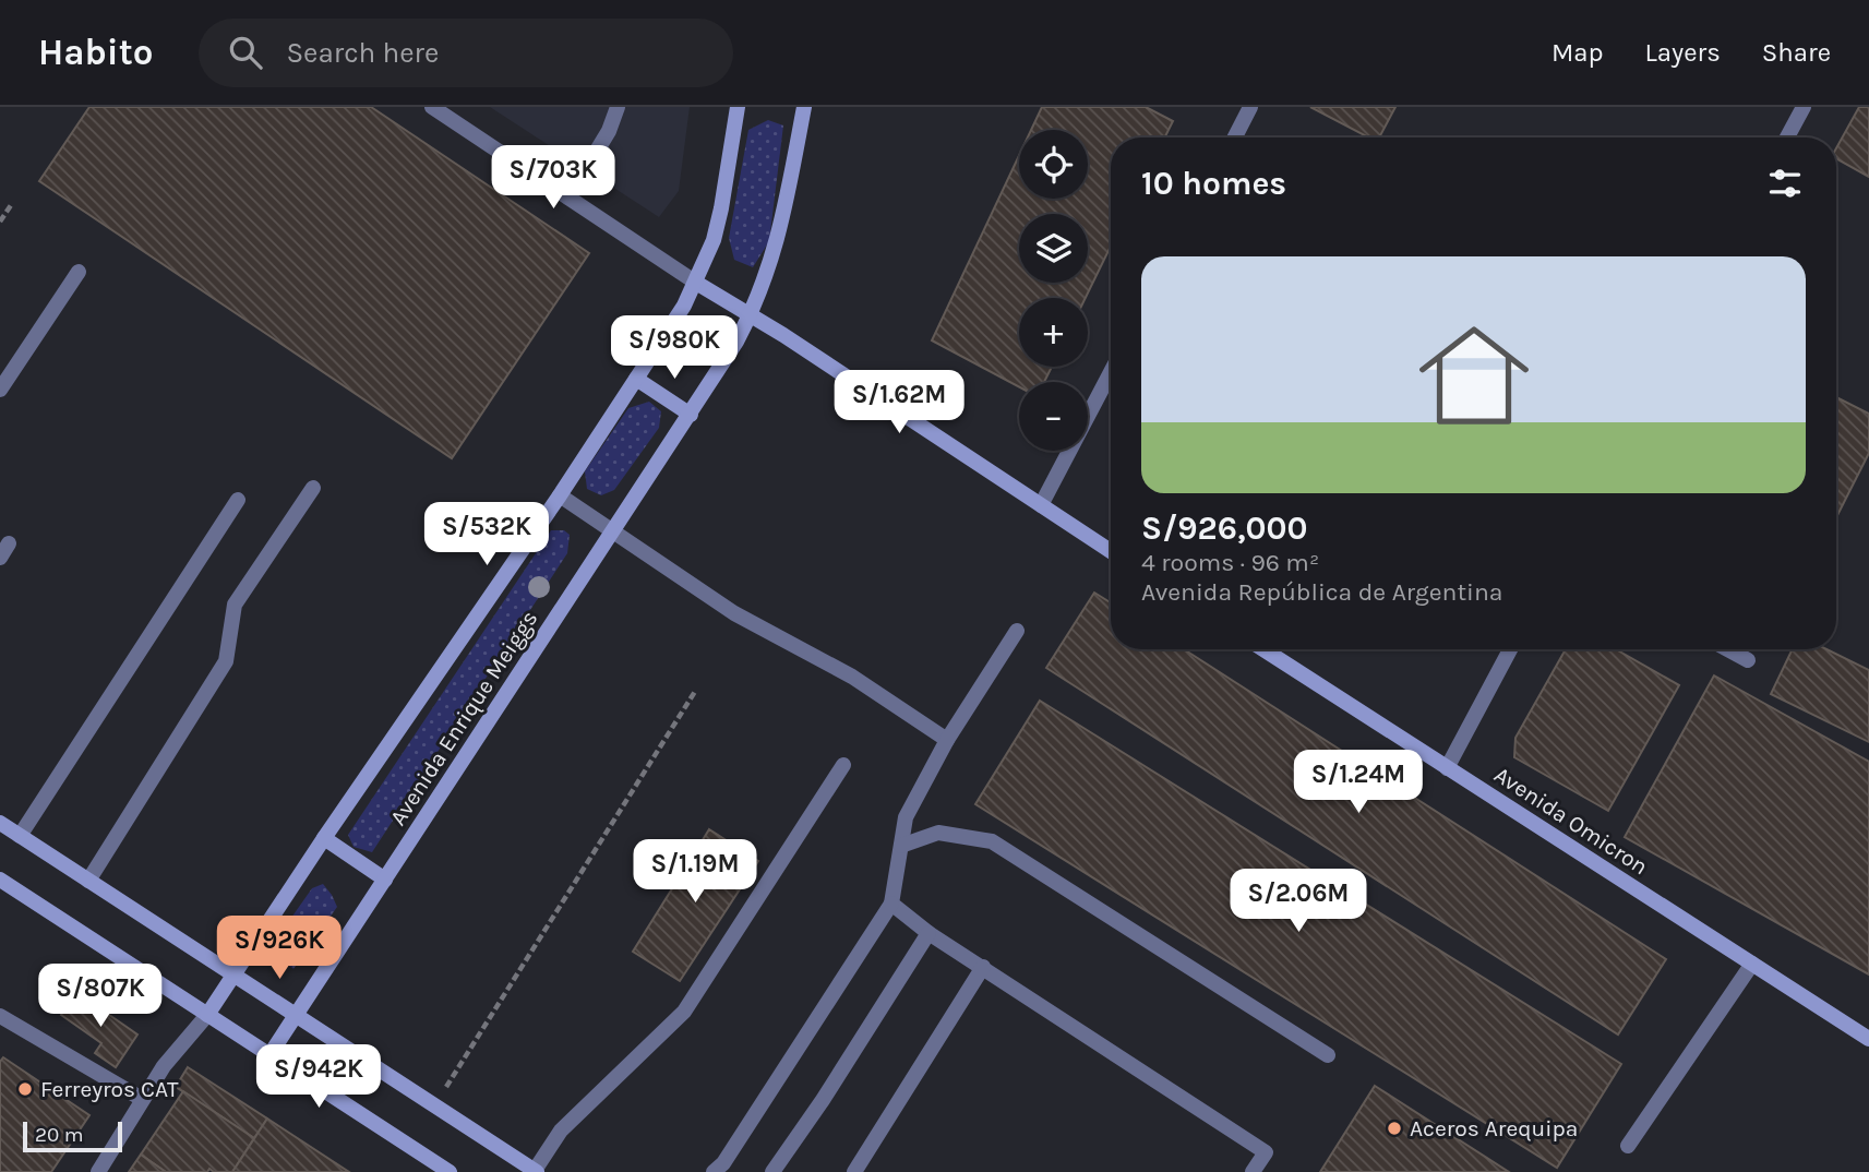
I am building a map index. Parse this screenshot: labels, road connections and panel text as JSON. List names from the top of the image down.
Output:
{
  "streets": {
    "main road": ["Avenida Enrique Meiggs", "Avenida Omicron"]
  },
  "places": ["Ferreyros CAT", "Aceros Arequipa"],
  "scale_bar": "20 m",
  "page": {
    "header": "Habito",
    "search": "Search here",
    "nav": ["Map", "Layers", "Share"],
    "map_buttons": ["+", "−"],
    "heading": "10 homes",
    "price": [
      "S/703K",
      "S/980K",
      "S/1.62M",
      "S/532K",
      "S/1.24M",
      "S/1.19M",
      "S/2.06M",
      "S/926K",
      "S/807K",
      "S/942K"
    ],
    "list": [
      {
        "name": "S/926,000",
        "note": "4 rooms · 96 m² · Avenida República de Argentina"
      }
    ],
    "scale": "20 m"
  }
}
